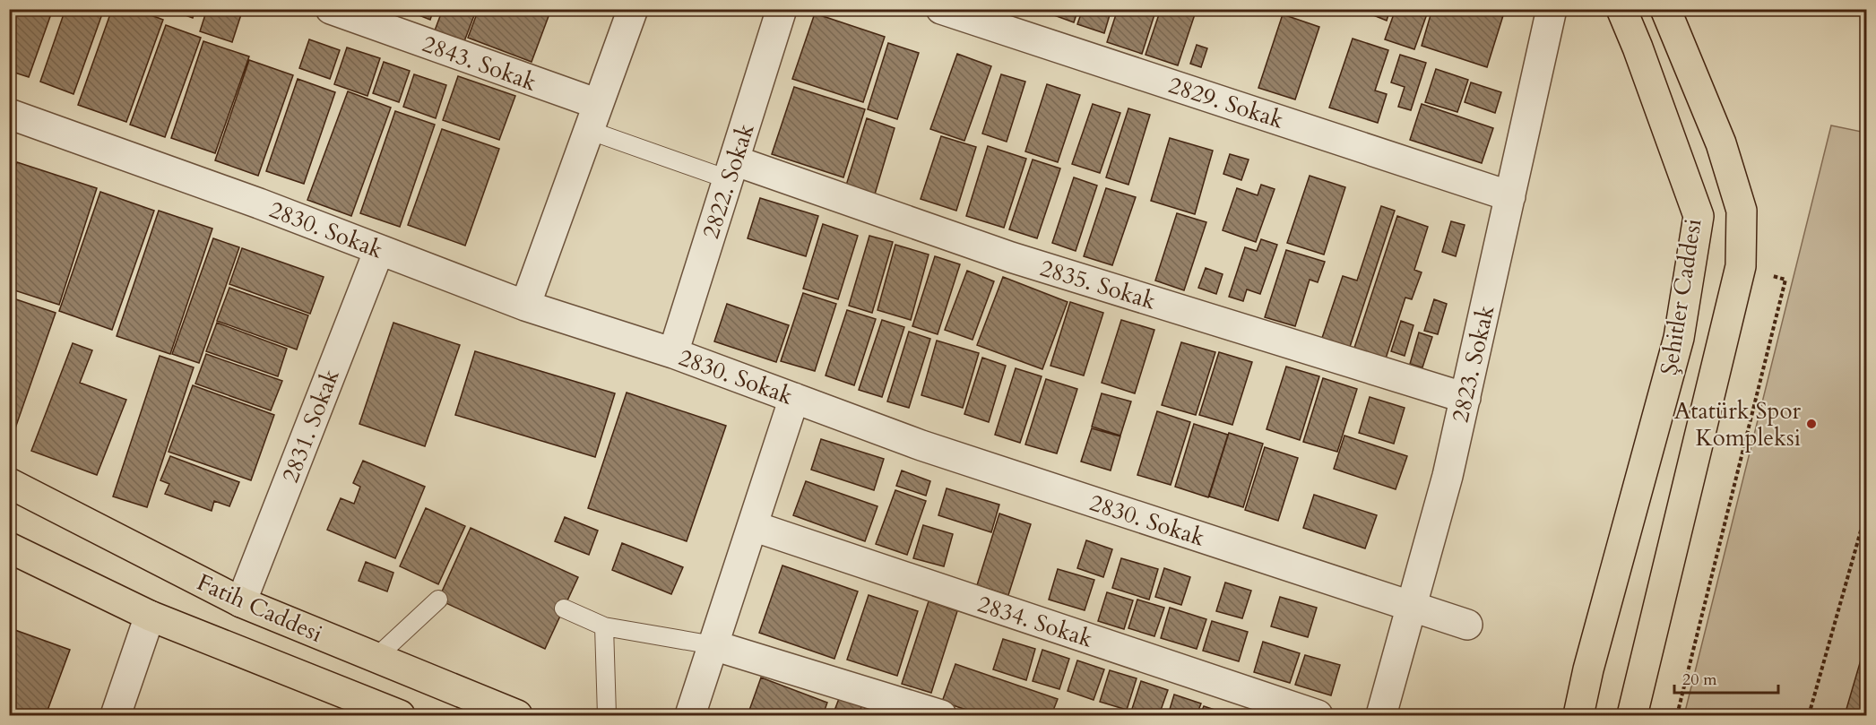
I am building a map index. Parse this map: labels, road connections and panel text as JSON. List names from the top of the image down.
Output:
{
  "streets": {
    "main road": ["Şehitler Caddesi", "Fatih Caddesi"],
    "street": [
      "2843. Sokak",
      "2829. Sokak",
      "2822. Sokak",
      "2830. Sokak",
      "2835. Sokak",
      "2823. Sokak",
      "2831. Sokak",
      "2834. Sokak"
    ]
  },
  "crossings": [
    ["2829. Sokak", "2823. Sokak"],
    ["2822. Sokak", "2830. Sokak"],
    ["2822. Sokak", "2835. Sokak"],
    ["2830. Sokak", "2823. Sokak"],
    ["2830. Sokak", "2831. Sokak"],
    ["2835. Sokak", "2823. Sokak"],
    ["2831. Sokak", "Fatih Caddesi"]
  ],
  "places": ["Atatürk Spor Kompleksi"],
  "scale_bar": "20 m"
}
